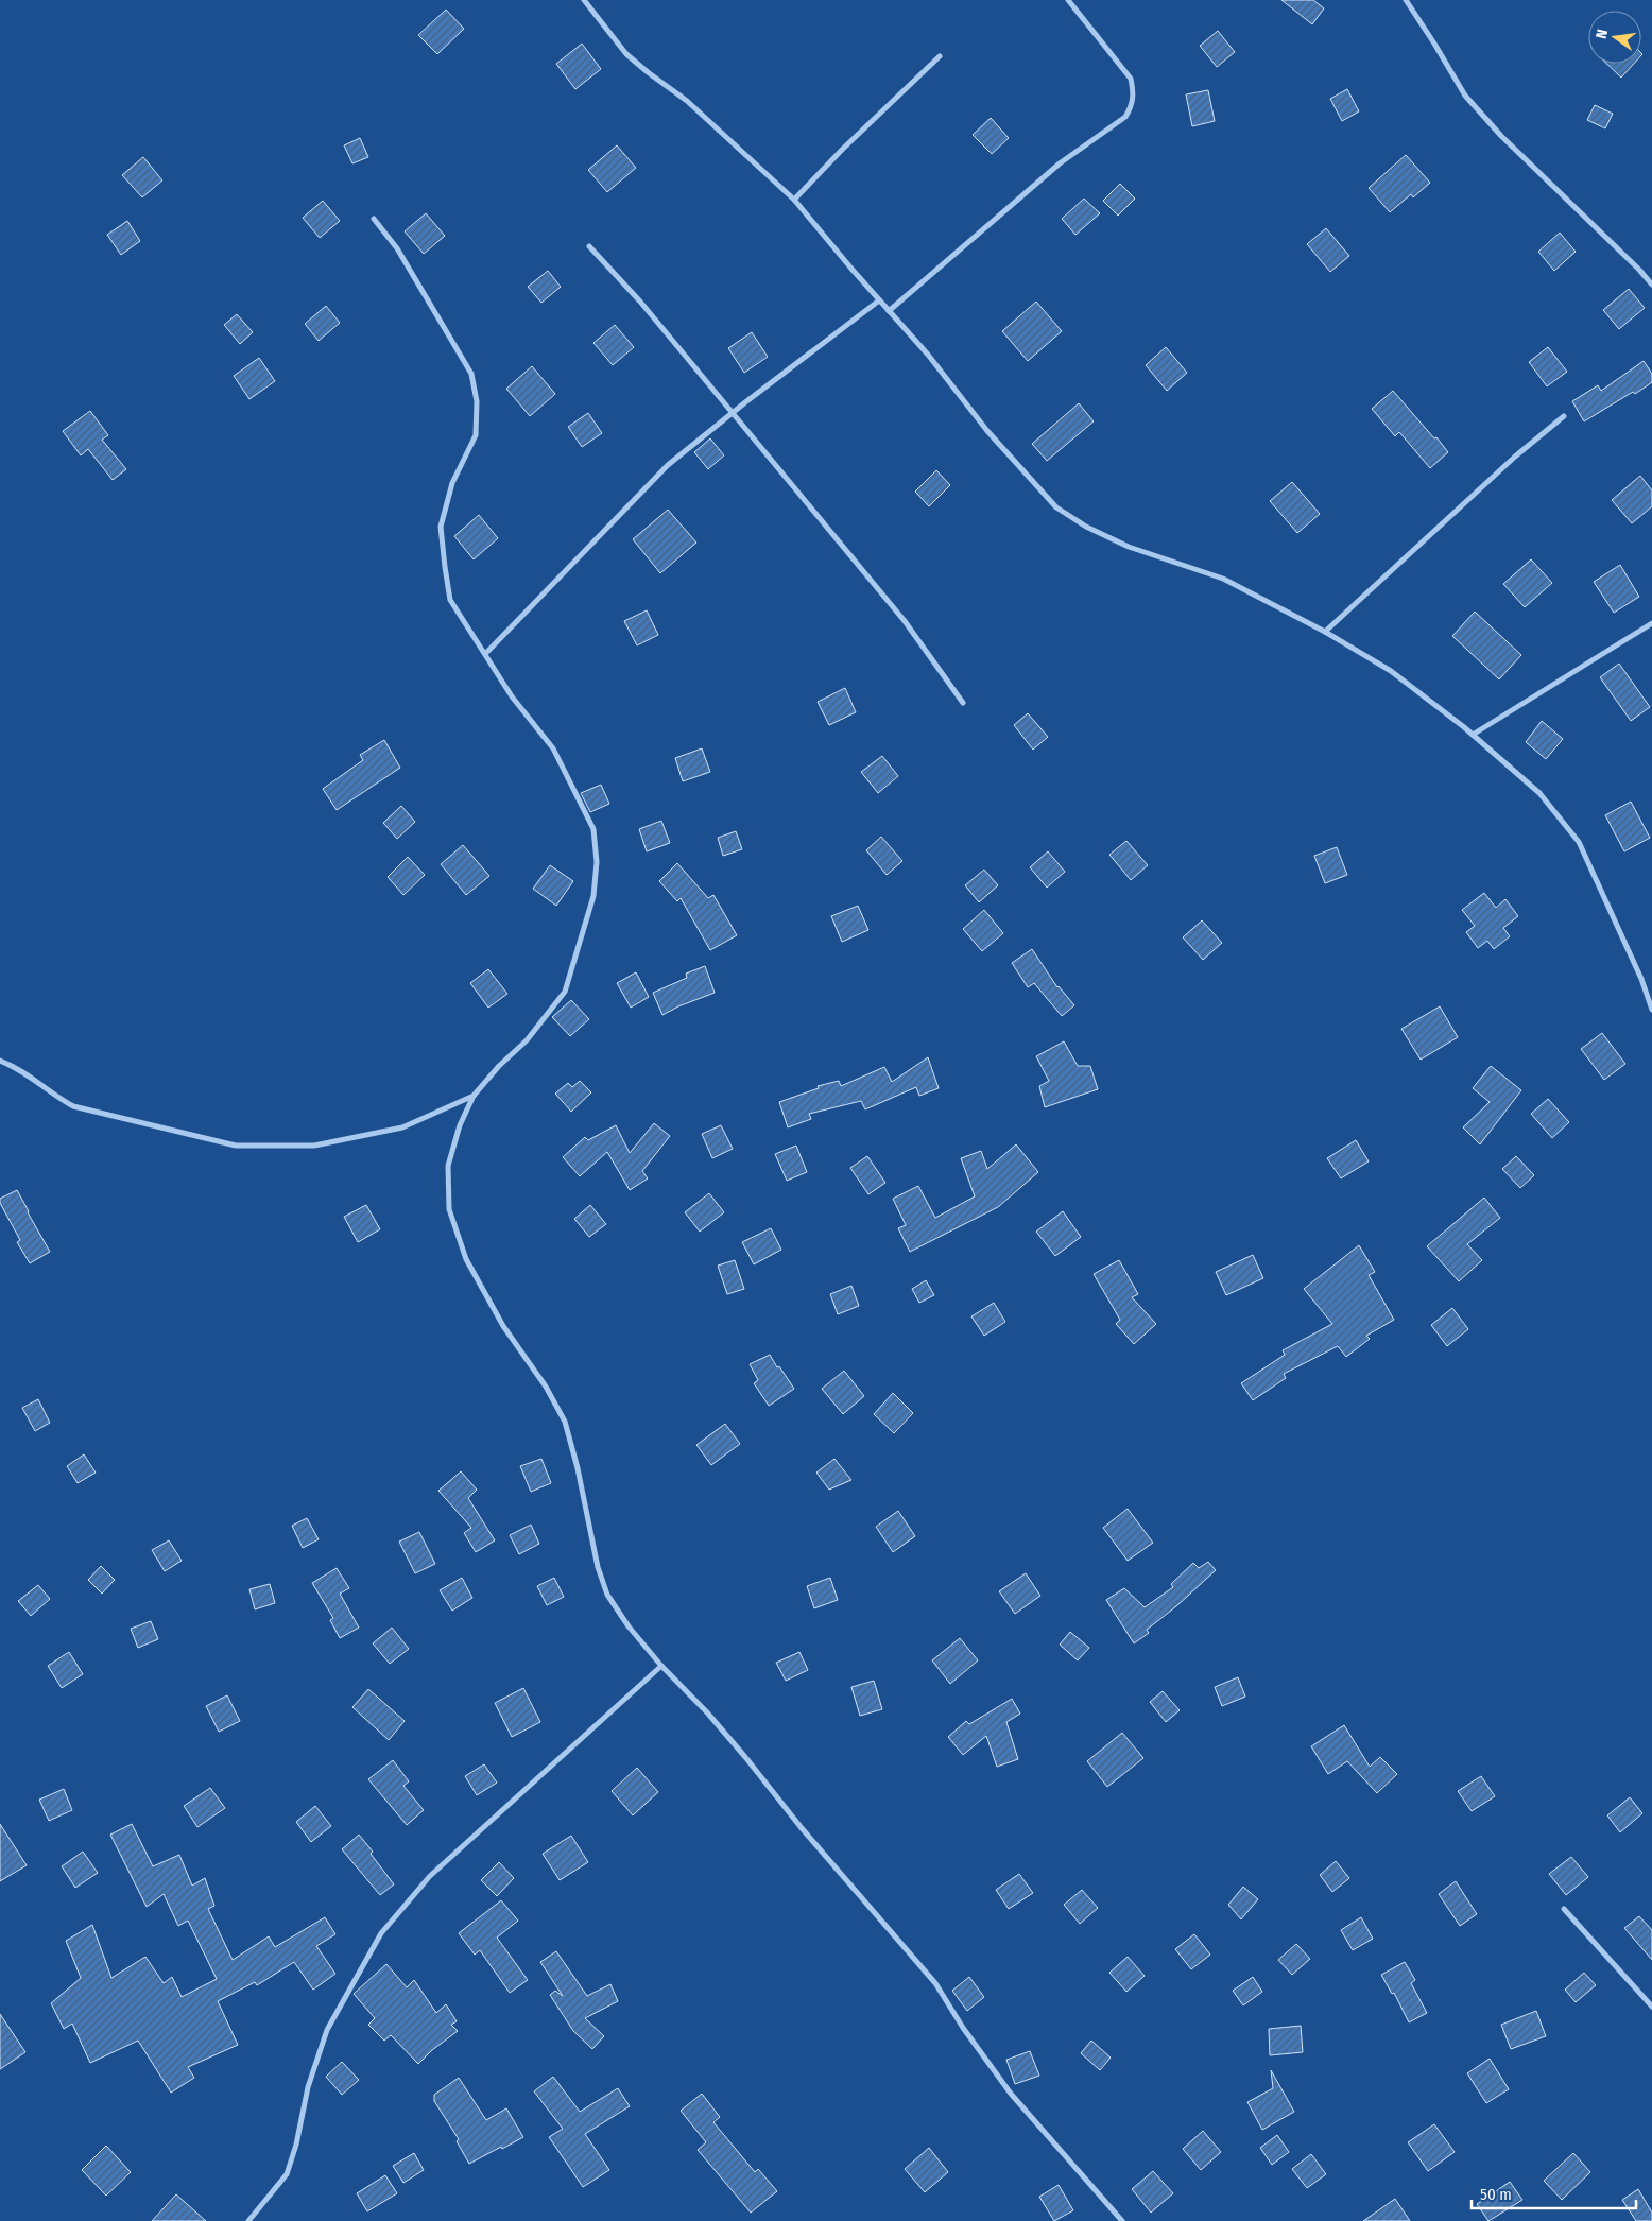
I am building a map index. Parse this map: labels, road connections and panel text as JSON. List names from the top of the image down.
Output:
{
  "scale_bar": "50 m",
  "north": "left"
}
